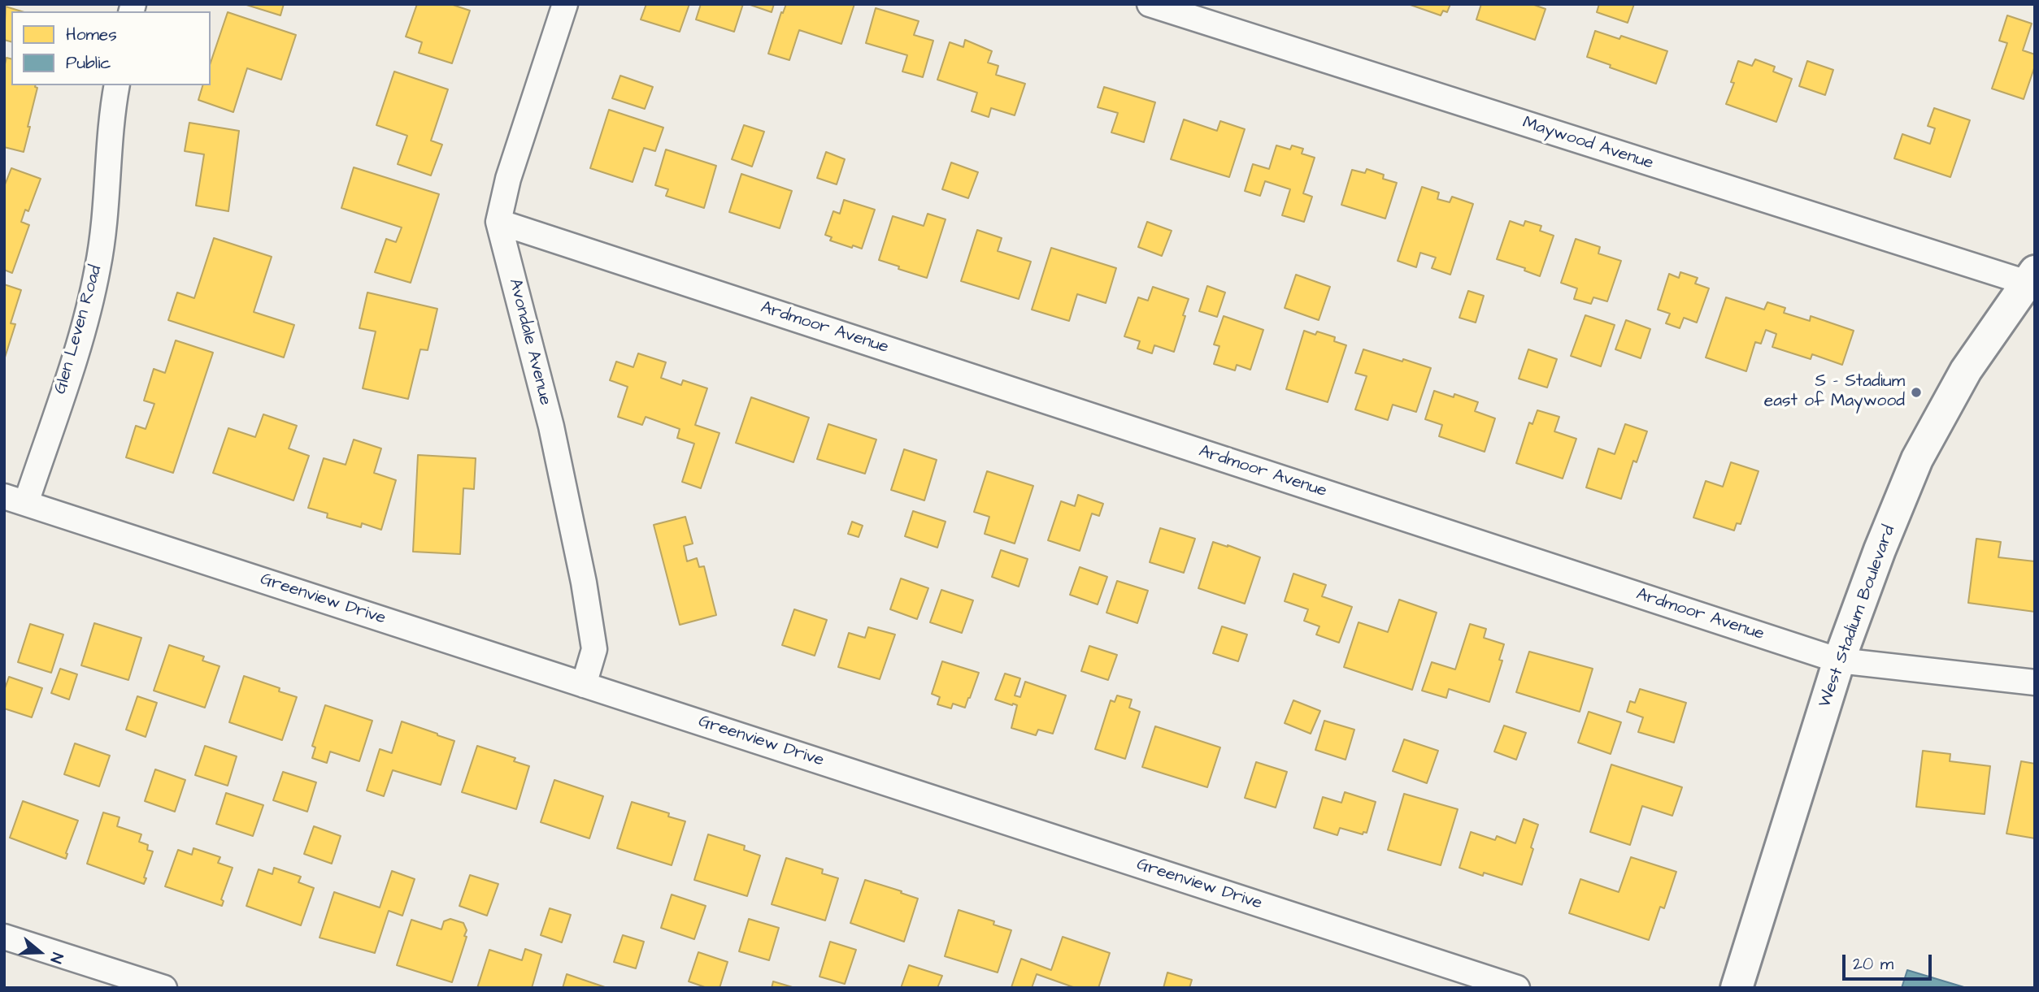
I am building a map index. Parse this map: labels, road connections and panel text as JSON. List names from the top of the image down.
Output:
{
  "streets": {
    "main road": ["West Stadium Boulevard"],
    "street": [
      "Maywood Avenue",
      "Ardmoor Avenue",
      "Glen Leven Road",
      "Avondale Avenue",
      "Greenview Drive"
    ]
  },
  "crossings": [
    ["Maywood Avenue", "West Stadium Boulevard"],
    ["Ardmoor Avenue", "Avondale Avenue"],
    ["Ardmoor Avenue", "West Stadium Boulevard"],
    ["Glen Leven Road", "Greenview Drive"],
    ["Avondale Avenue", "Greenview Drive"]
  ],
  "places": ["S - Stadium east of Maywood"],
  "legend": ["Homes", "Public"],
  "scale_bar": "20 m",
  "north": "right"
}
